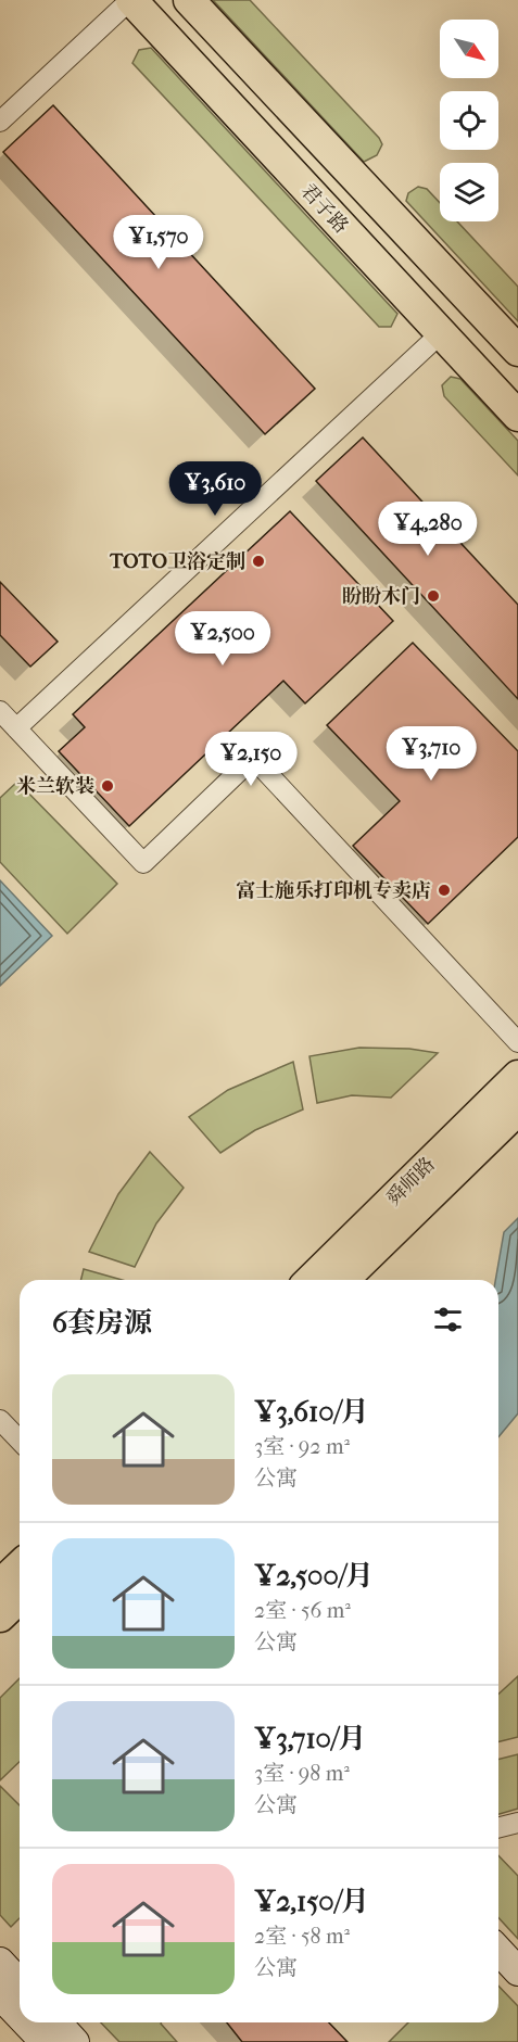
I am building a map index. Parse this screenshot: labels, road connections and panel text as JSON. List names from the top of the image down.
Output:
{
  "streets": {
    "main road": ["君子路", "舜师路"]
  },
  "places": [
    "TOTO卫浴定制",
    "盼盼木门",
    "米兰软装",
    "富士施乐打印机专卖店"
  ],
  "north": "bottom right",
  "page": {
    "price": [
      "¥1,570",
      "¥3,610",
      "¥4,280",
      "¥2,500",
      "¥3,710",
      "¥2,150"
    ],
    "heading": "6套房源",
    "list": [
      {
        "name": "¥3,610/月",
        "note": "3室 · 92 m² · 公寓"
      },
      {
        "name": "¥2,500/月",
        "note": "2室 · 56 m² · 公寓"
      },
      {
        "name": "¥3,710/月",
        "note": "3室 · 98 m² · 公寓"
      },
      {
        "name": "¥2,150/月",
        "note": "2室 · 58 m² · 公寓"
      }
    ]
  }
}
